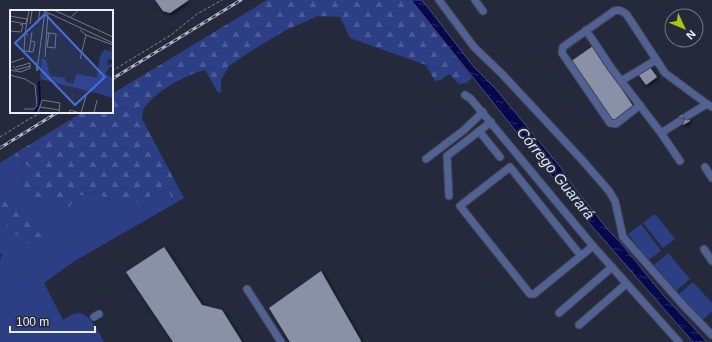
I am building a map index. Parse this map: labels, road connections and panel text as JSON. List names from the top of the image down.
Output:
{
  "water": ["Córrego Guarará"],
  "scale_bar": "100 m",
  "north": "bottom right"
}
